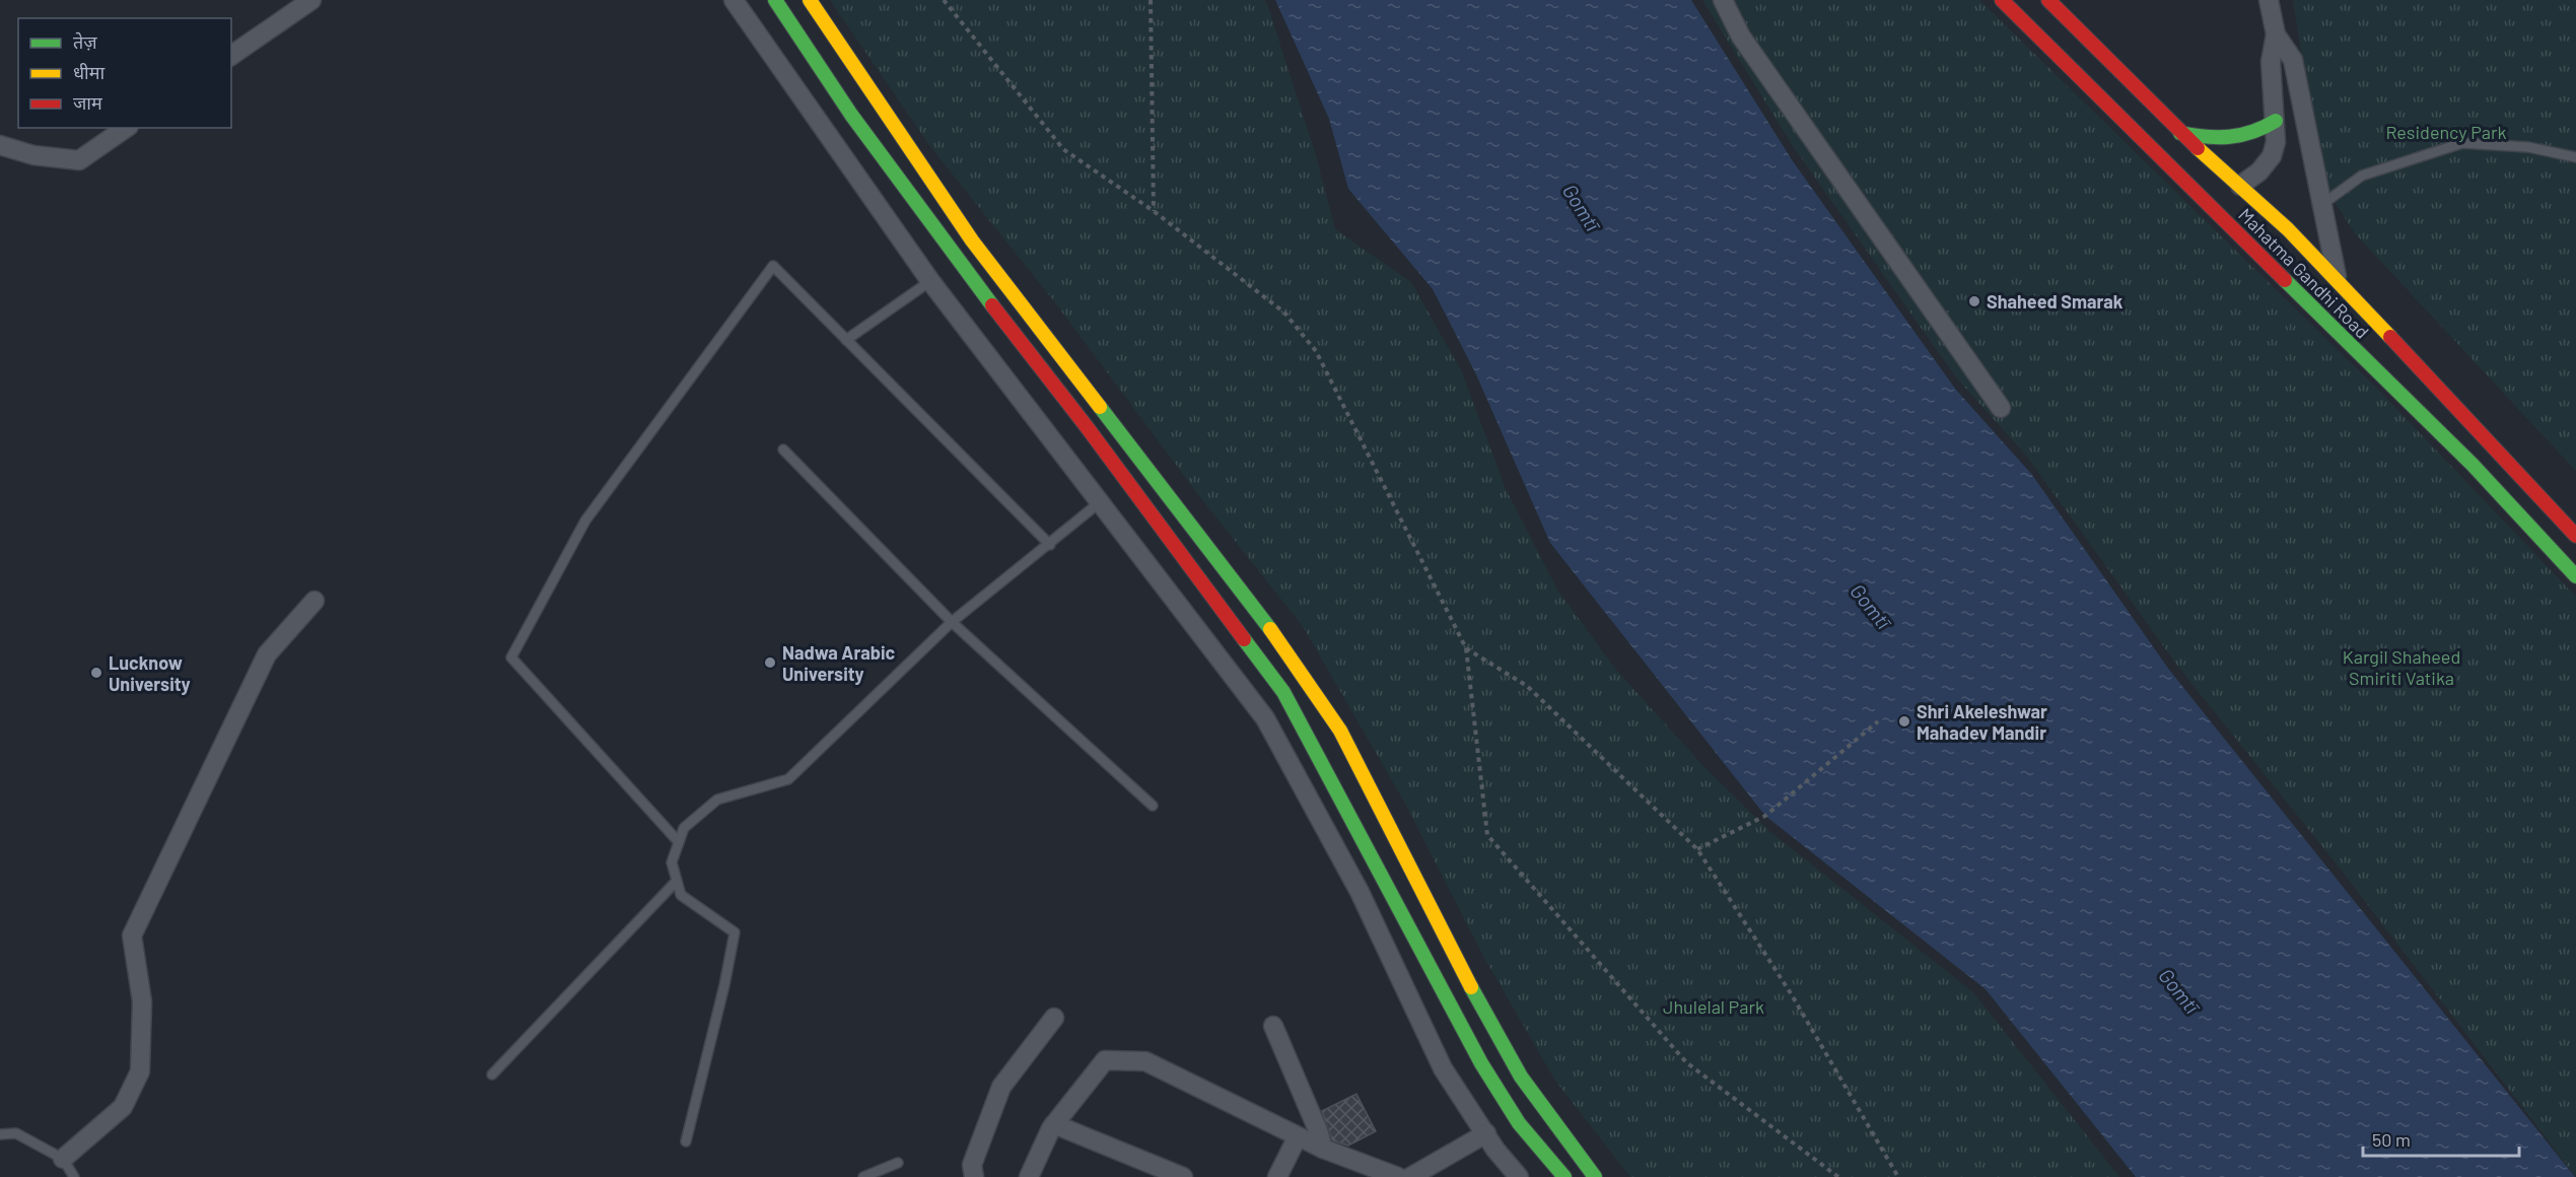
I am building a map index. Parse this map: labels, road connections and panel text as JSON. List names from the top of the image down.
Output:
{
  "streets": {
    "street": ["Mahatma Gandhi Road"]
  },
  "water": ["Gomtī"],
  "parks": ["Residency Park", "Kargil Shaheed Smiriti Vatika", "Jhulelal Park"],
  "places": [
    "Shaheed Smarak",
    "Nadwa Arabic University",
    "Lucknow University",
    "Shri Akeleshwar Mahadev Mandir"
  ],
  "legend": ["तेज़", "धीमा", "जाम"],
  "scale_bar": "50 m"
}
